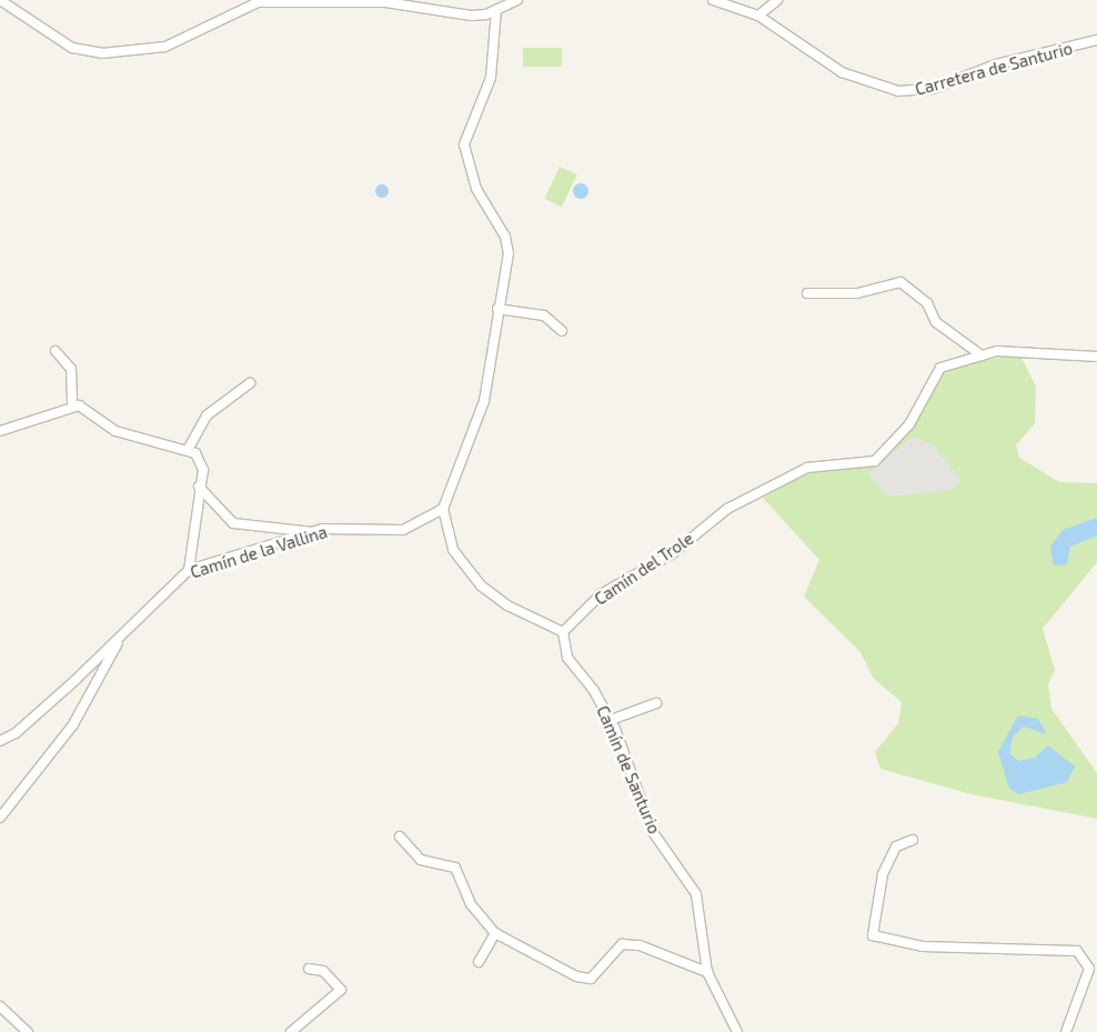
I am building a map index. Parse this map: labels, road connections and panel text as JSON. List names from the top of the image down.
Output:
{
  "streets": {
    "street": [
      "Carretera de Santurio",
      "Camín de la Vallina",
      "Camín del Trole",
      "Camín de Santurio"
    ]
  },
  "crossings": [
    ["Camín del Trole", "Camín de Santurio"]
  ]
}
